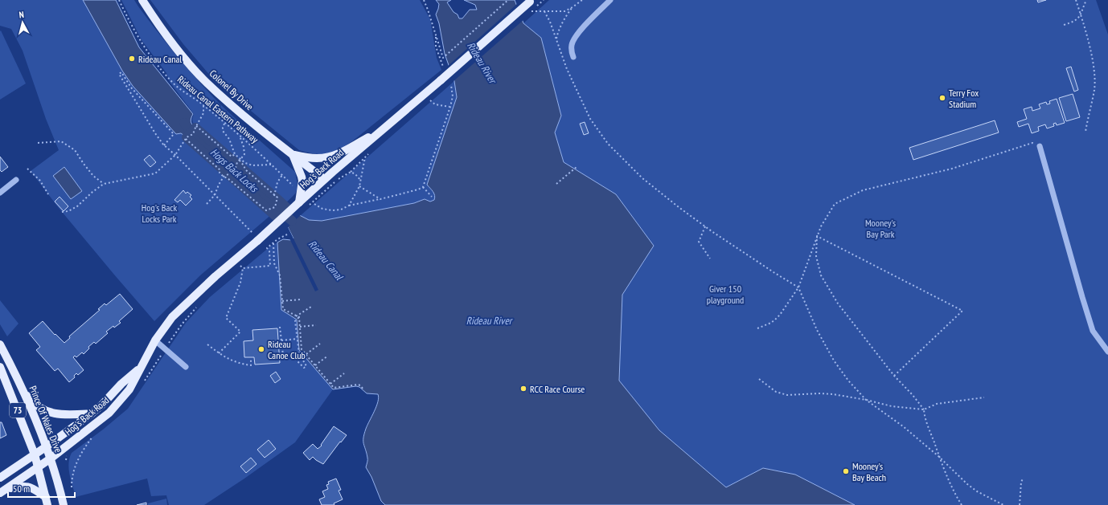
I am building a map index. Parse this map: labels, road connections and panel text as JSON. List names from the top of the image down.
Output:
{
  "streets": {
    "main road": [
      "Colonel By Drive",
      "Hog's Back Road",
      "73",
      "Prince Of Wales Drive"
    ],
    "path": ["Rideau Canal Eastern Pathway"]
  },
  "crossings": [
    ["Colonel By Drive", "Hog's Back Road"],
    ["Hog's Back Road", "73"],
    ["Hog's Back Road", "Prince Of Wales Drive"]
  ],
  "water": ["Rideau River", "Hogs Back Locks", "Rideau Canal"],
  "parks": ["Hog's Back Locks Park", "Mooney's Bay Park", "Giver 150 playground"],
  "places": [
    "Rideau Canal",
    "Terry Fox Stadium",
    "Rideau Canoe Club",
    "RCC Race Course",
    "Mooney's Bay Beach"
  ],
  "scale_bar": "50 m",
  "north": "top"
}
